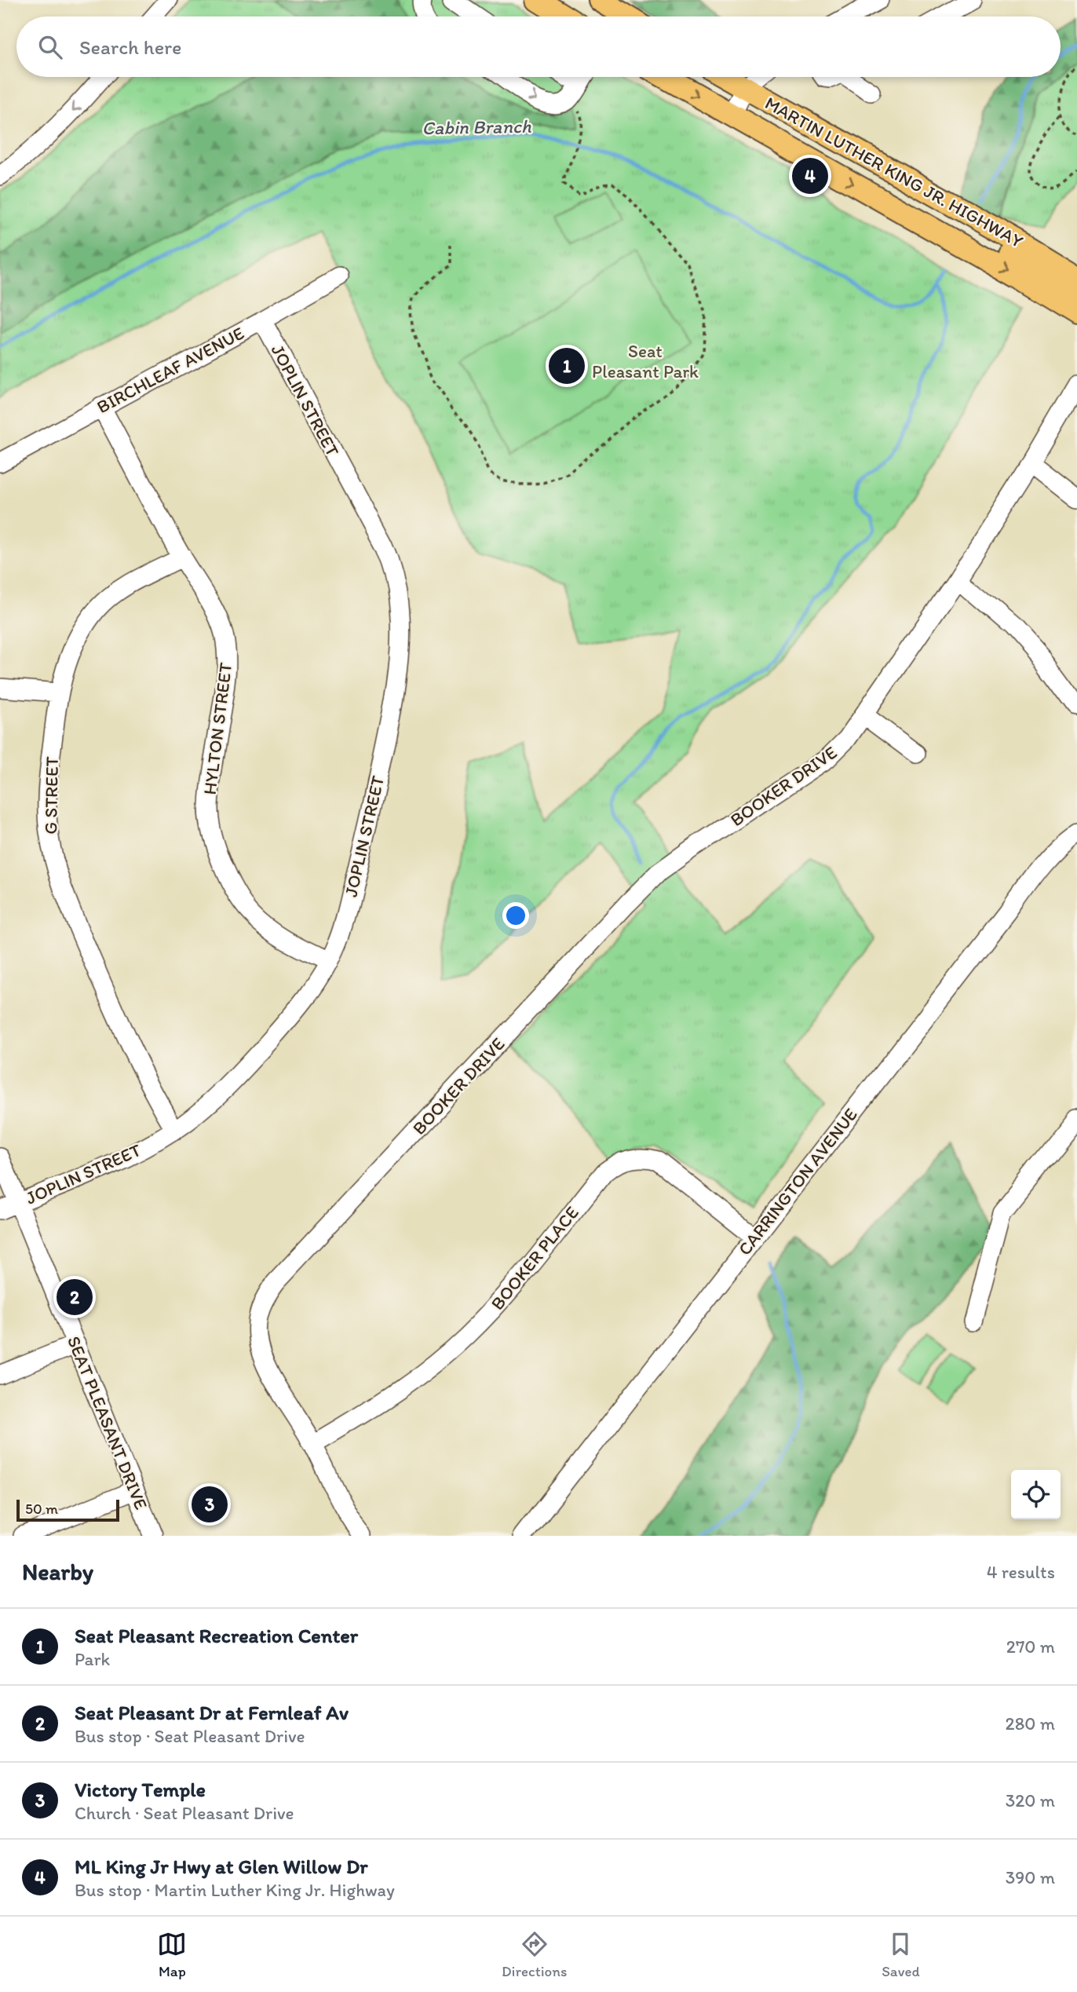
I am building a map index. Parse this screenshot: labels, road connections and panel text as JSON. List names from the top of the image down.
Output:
{
  "streets": {
    "main road": ["MARTIN LUTHER KING JR. HIGHWAY"],
    "street": [
      "BIRCHLEAF AVENUE",
      "JOPLIN STREET",
      "HYLTON STREET",
      "BOOKER DRIVE",
      "G STREET",
      "CARRINGTON AVENUE",
      "BOOKER PLACE",
      "SEAT PLEASANT DRIVE"
    ]
  },
  "crossings": [
    ["BIRCHLEAF AVENUE", "JOPLIN STREET"],
    ["BIRCHLEAF AVENUE", "HYLTON STREET"],
    ["JOPLIN STREET", "HYLTON STREET"],
    ["JOPLIN STREET", "G STREET"],
    ["JOPLIN STREET", "SEAT PLEASANT DRIVE"],
    ["HYLTON STREET", "G STREET"],
    ["BOOKER DRIVE", "BOOKER PLACE"],
    ["CARRINGTON AVENUE", "BOOKER PLACE"]
  ],
  "water": ["Cabin Branch"],
  "parks": ["Seat Pleasant Park"],
  "scale_bar": "50 m",
  "page": {
    "search": "Search here",
    "pins": [
      "4",
      "1",
      "2",
      "3"
    ],
    "scale": "50 m",
    "heading": ["Nearby", "4 results"],
    "list": [
      {
        "mark": "1",
        "name": "Seat Pleasant Recreation Center",
        "note": "Park",
        "value": "270 m"
      },
      {
        "mark": "2",
        "name": "Seat Pleasant Dr at Fernleaf Av",
        "note": "Bus stop · Seat Pleasant Drive",
        "value": "280 m"
      },
      {
        "mark": "3",
        "name": "Victory Temple",
        "note": "Church · Seat Pleasant Drive",
        "value": "320 m"
      },
      {
        "mark": "4",
        "name": "ML King Jr Hwy at Glen Willow Dr",
        "note": "Bus stop · Martin Luther King Jr. Highway",
        "value": "390 m"
      }
    ],
    "nav": ["Map", "Directions", "Saved"]
  }
}
